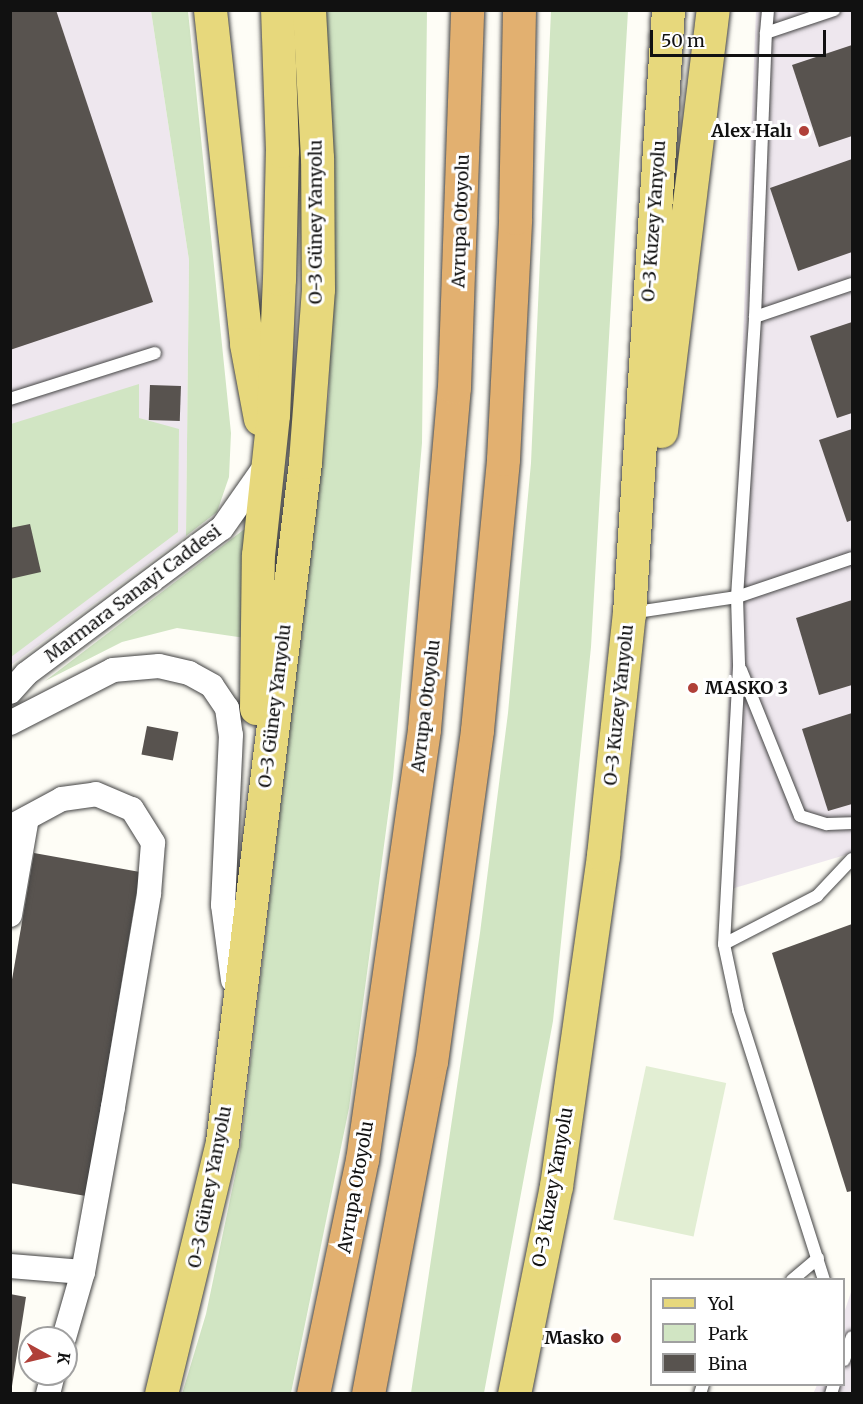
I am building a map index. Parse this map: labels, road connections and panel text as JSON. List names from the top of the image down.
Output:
{
  "streets": {
    "highway": ["Avrupa Otoyolu"],
    "main road": ["O-3 Kuzey Yanyolu", "O-3 Güney Yanyolu"],
    "street": ["Marmara Sanayi Caddesi"]
  },
  "places": ["Alex Halı", "MASKO 3", "Masko"],
  "legend": ["Yol", "Park", "Bina"],
  "scale_bar": "50 m",
  "north": "right"
}
